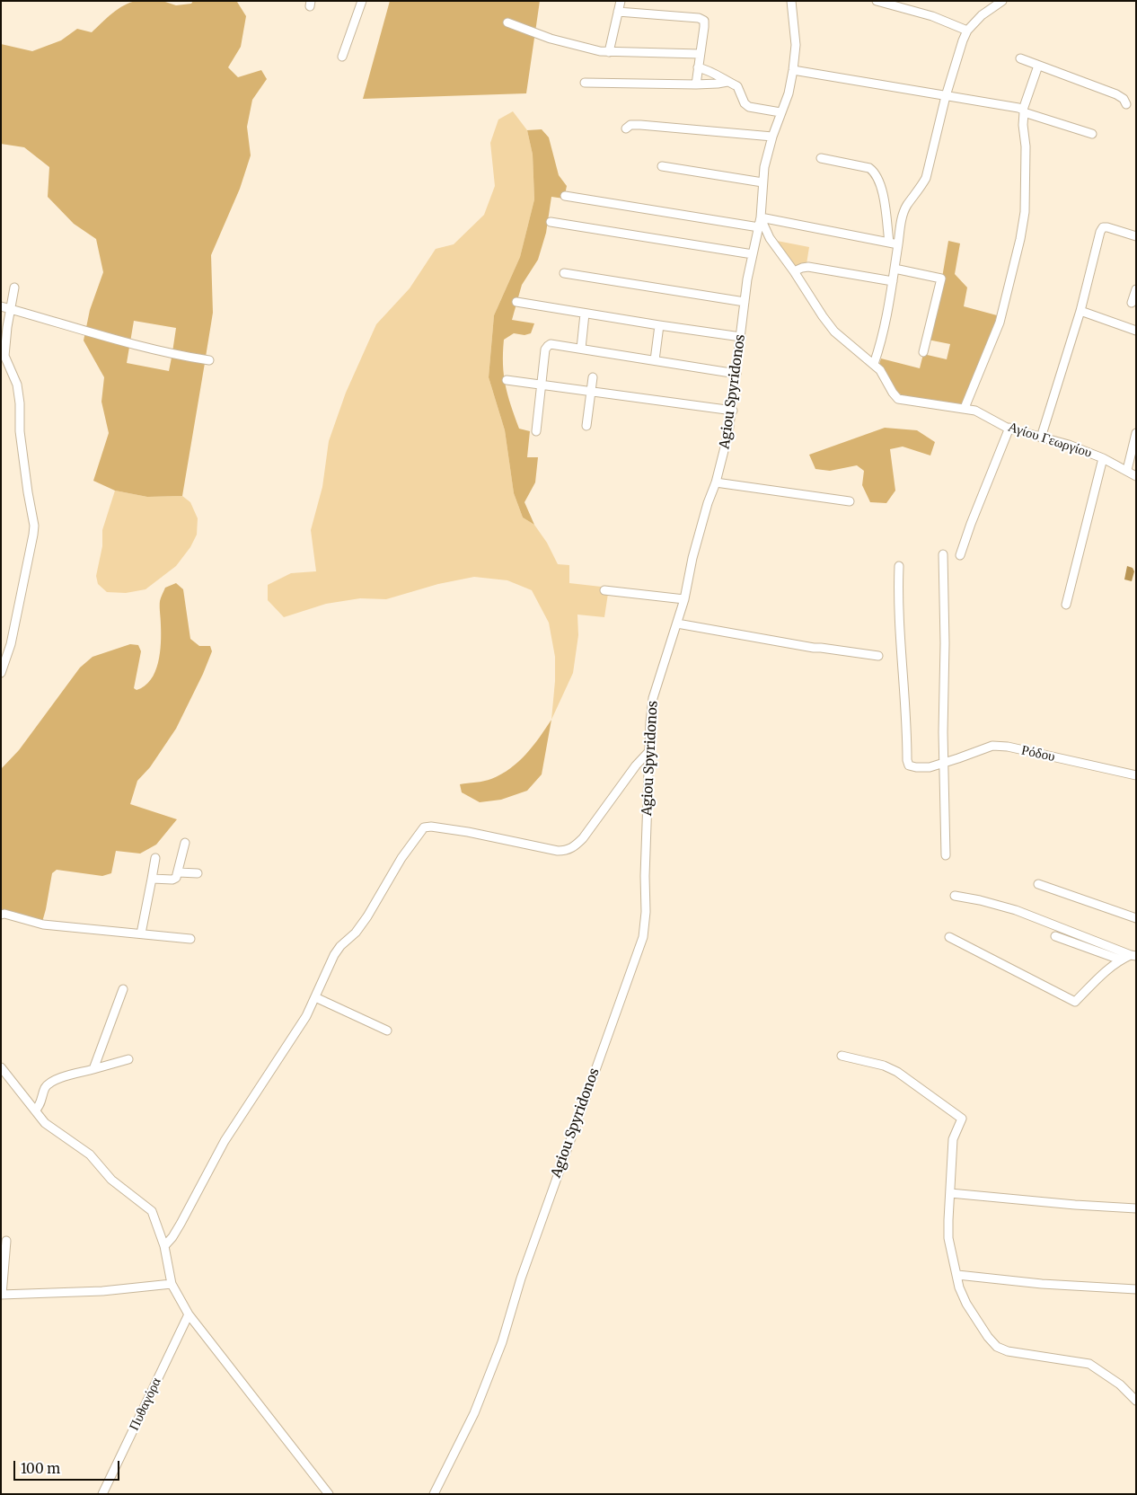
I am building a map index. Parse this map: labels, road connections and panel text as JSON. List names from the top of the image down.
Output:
{
  "streets": {
    "street": [
      "Agiou Spyridonos",
      "Αγίου Γεωργίου",
      "Ρόδου",
      "Πυθαγόρα"
    ]
  },
  "crossings": [
    ["Agiou Spyridonos", "Αγίου Γεωργίου"]
  ],
  "scale_bar": "100 m"
}
